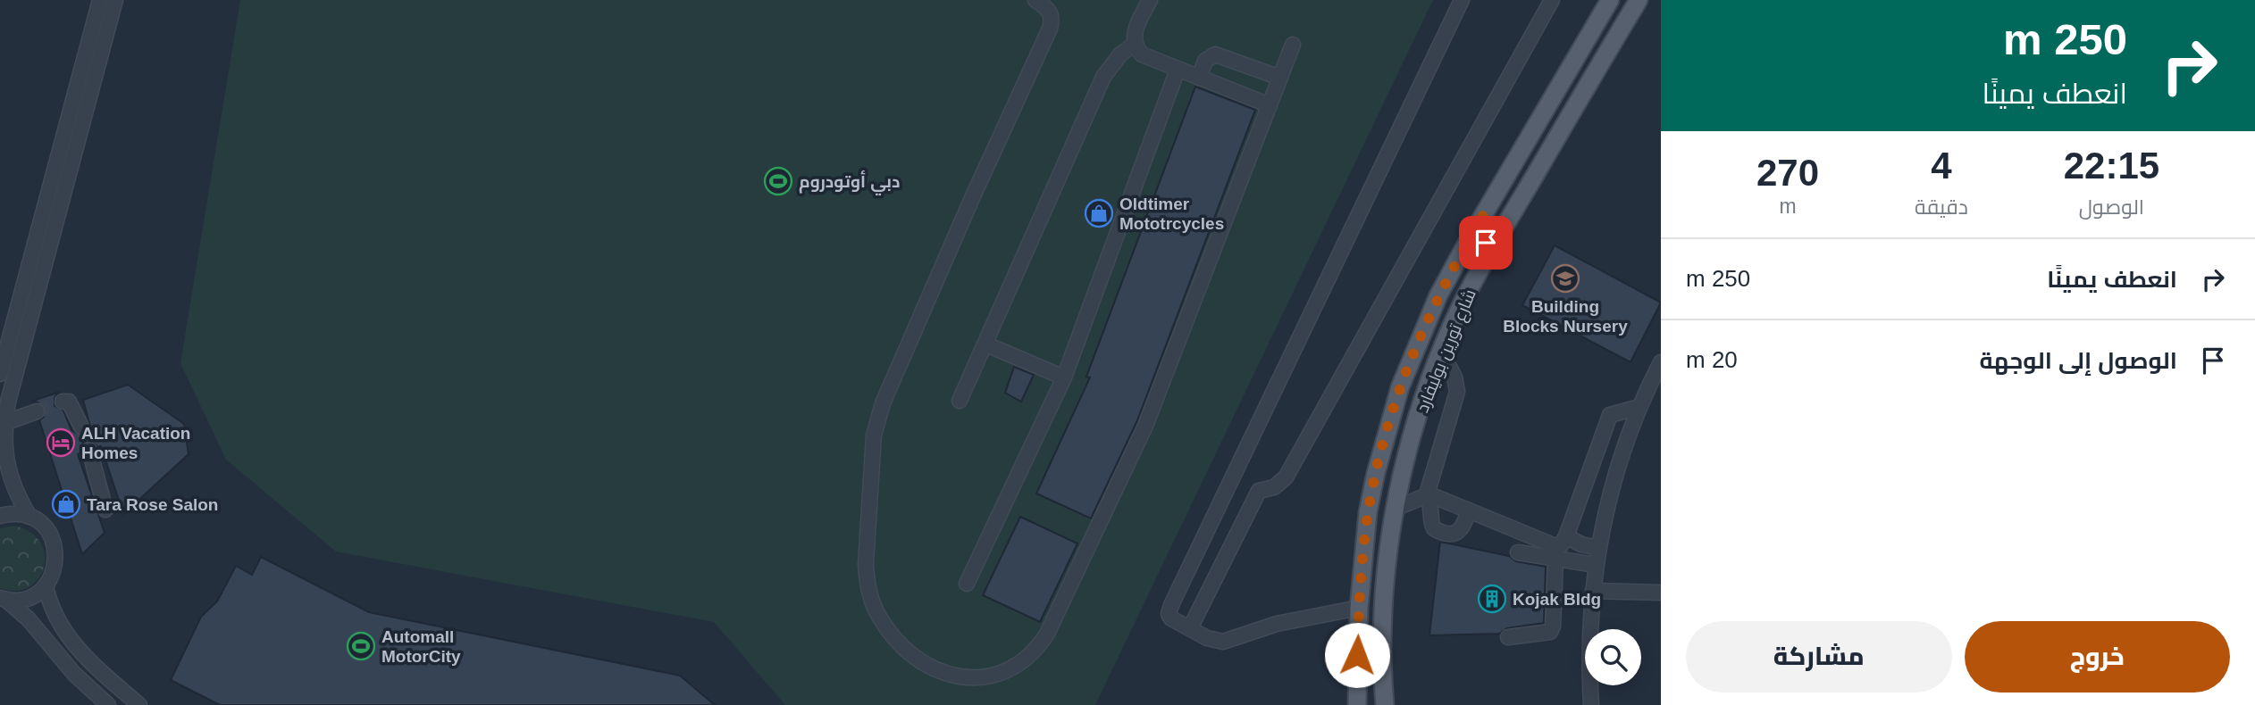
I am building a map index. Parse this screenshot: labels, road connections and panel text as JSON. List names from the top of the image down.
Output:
{
  "streets": {
    "main road": ["شارع تورين بوليفارد"]
  },
  "places": {
    "sports": ["دبي أوتودروم", "Automall MotorCity"],
    "shop": ["Oldtimer Mototrcycles", "Tara Rose Salon"],
    "school or university": ["Building Blocks Nursery"],
    "hotel": ["ALH Vacation Homes"],
    "building": ["Kojak Bldg"]
  },
  "page": {
    "turn": ["250 m", "انعطف يمينًا"],
    "eta": [
      "22:15",
      "الوصول",
      "4",
      "دقيقة",
      "270",
      "m"
    ],
    "list": [
      {
        "name": "انعطف يمينًا",
        "value": "250 m"
      },
      {
        "name": "الوصول إلى الوجهة",
        "value": "20 m"
      }
    ],
    "buttons": ["خروج", "مشاركة"]
  }
}
